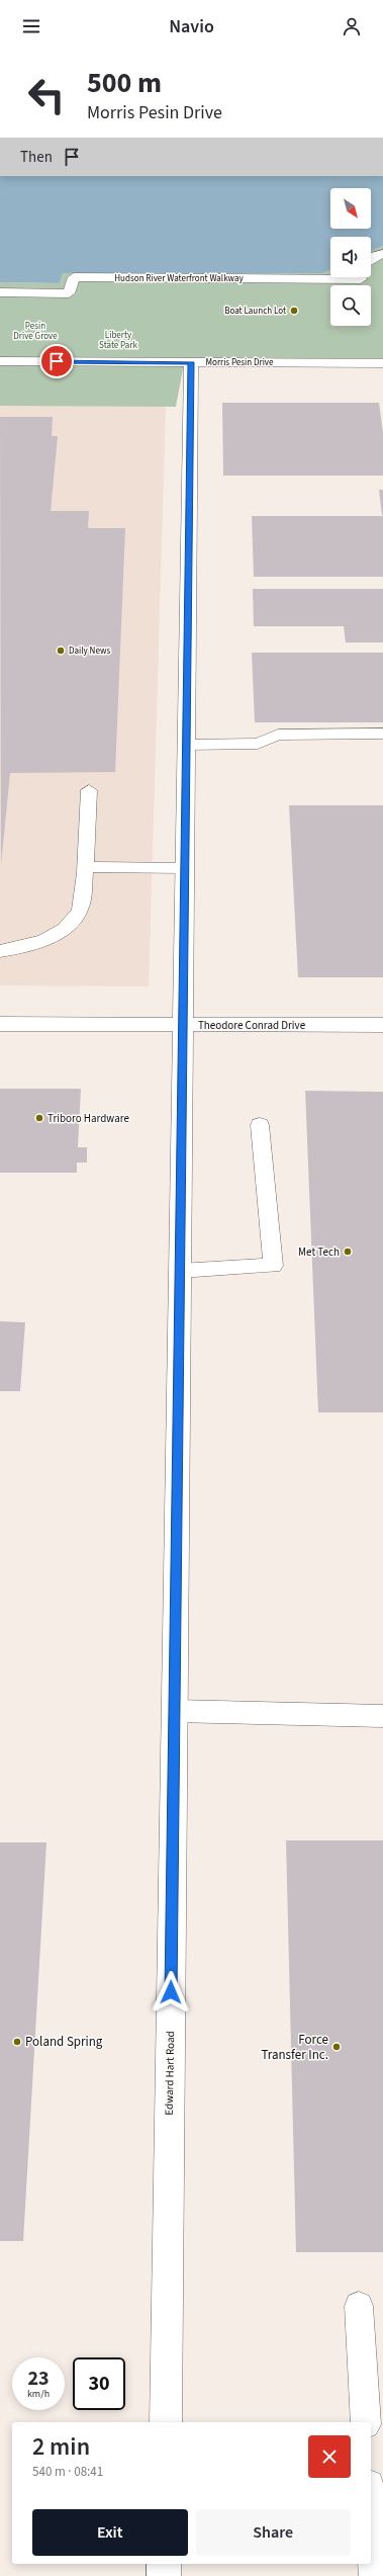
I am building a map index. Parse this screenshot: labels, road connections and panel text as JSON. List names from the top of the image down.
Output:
{
  "streets": {
    "street": [
      "Hudson River Waterfront Walkway",
      "Morris Pesin Drive",
      "Theodore Conrad Drive",
      "Edward Hart Road"
    ]
  },
  "crossings": [
    ["Morris Pesin Drive", "Edward Hart Road"],
    ["Theodore Conrad Drive", "Edward Hart Road"]
  ],
  "parks": ["Pesin Drive Grove", "Liberty State Park"],
  "places": [
    "Boat Launch Lot",
    "Daily News",
    "Triboro Hardware",
    "Met Tech",
    "Poland Spring",
    "Force Transfer Inc."
  ],
  "north": "bottom right",
  "page": {
    "header": "Navio",
    "turn": ["500 m", "Morris Pesin Drive"],
    "then": "Then",
    "speed": "23 km/h",
    "limit": "30",
    "heading": ["2 min", "540 m · 08:41"],
    "buttons": ["Exit", "Share"]
  }
}
